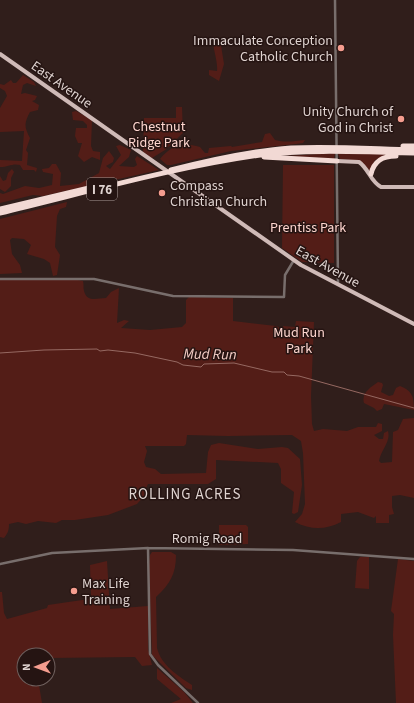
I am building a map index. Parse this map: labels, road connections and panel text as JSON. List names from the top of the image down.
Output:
{
  "streets": {
    "highway": ["I 76"],
    "main road": ["East Avenue"],
    "street": ["Romig Road"]
  },
  "districts": ["ROLLING ACRES"],
  "water": ["Mud Run"],
  "parks": ["Chestnut Ridge Park", "Prentiss Park", "Mud Run Park"],
  "places": [
    "Immaculate Conception Catholic Church",
    "Unity Church of God in Christ",
    "Compass Christian Church",
    "Max Life Training"
  ],
  "north": "left"
}
